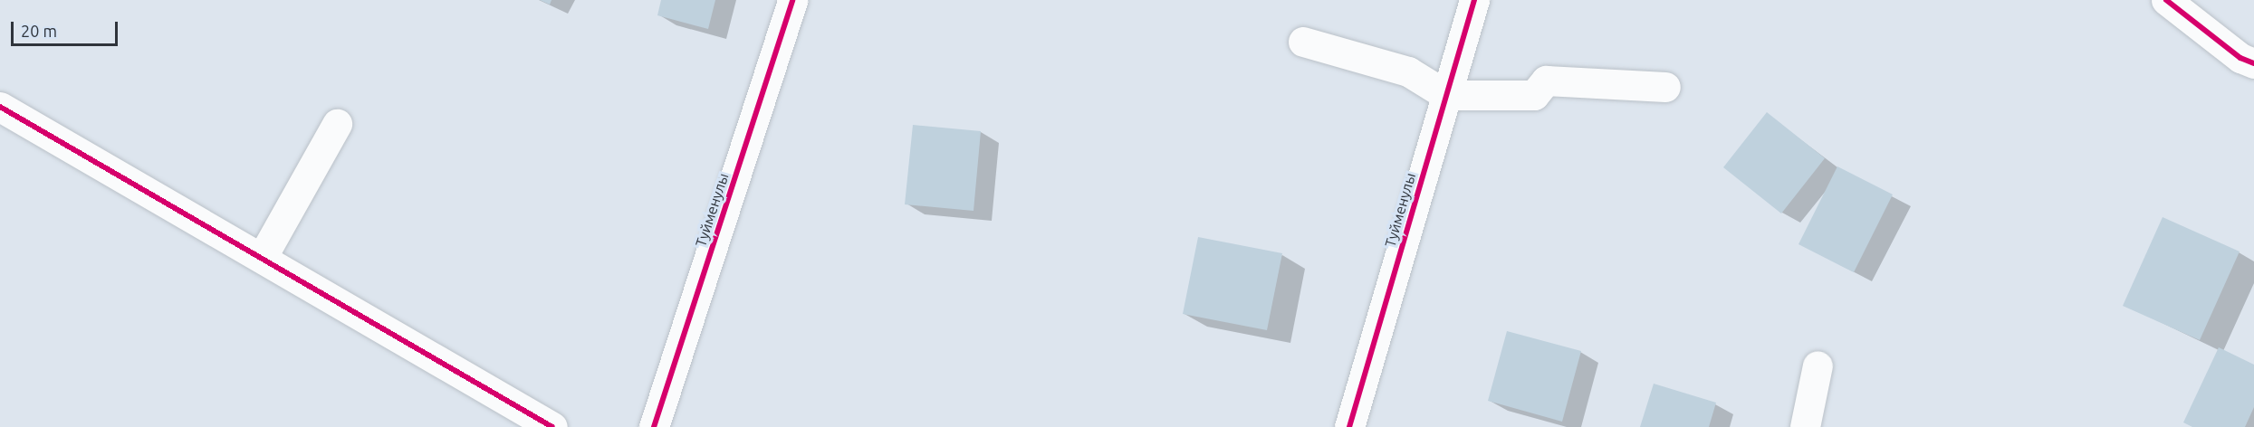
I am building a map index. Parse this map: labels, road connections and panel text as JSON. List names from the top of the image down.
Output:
{
  "streets": {
    "street": ["Туйменулы"]
  },
  "scale_bar": "20 m"
}
